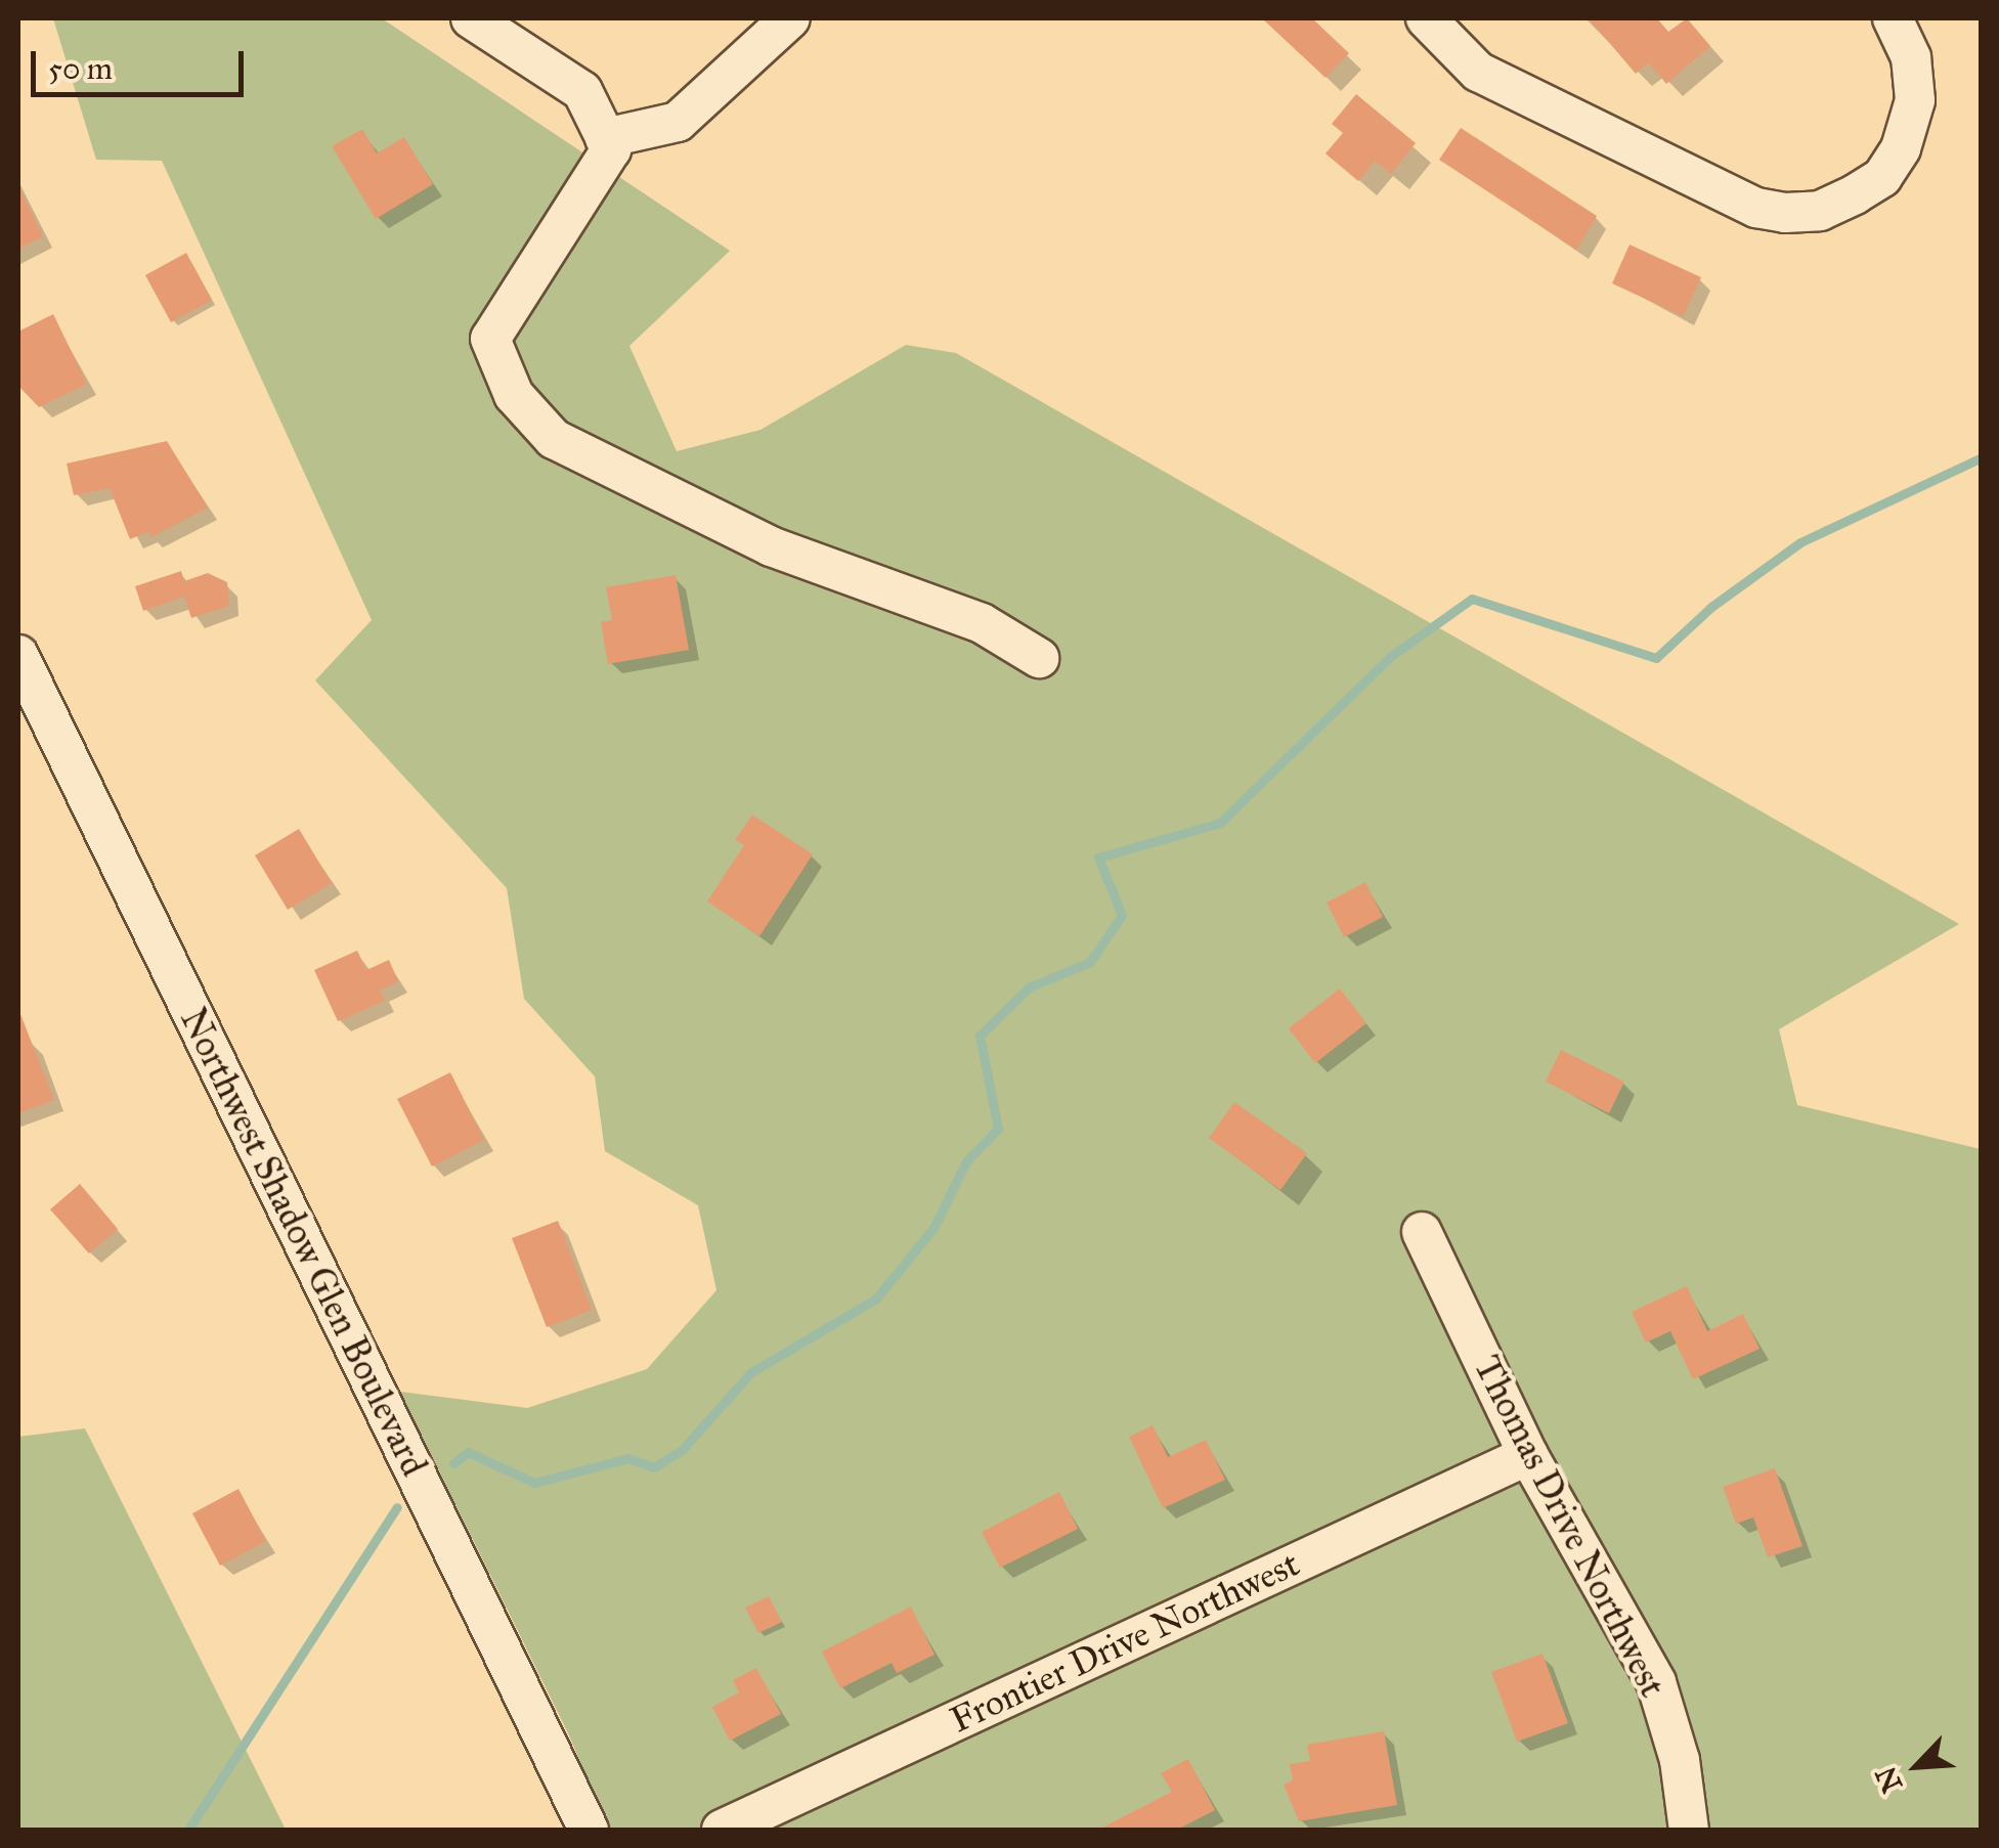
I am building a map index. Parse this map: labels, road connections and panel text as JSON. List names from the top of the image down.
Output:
{
  "streets": {
    "street": ["Northwest Shadow Glen Boulevard", "Thomas Drive Northwest", "Frontier Drive Northwest"]
  },
  "crossings": [
    ["Thomas Drive Northwest", "Frontier Drive Northwest"]
  ],
  "scale_bar": "50 m",
  "north": "bottom left"
}
